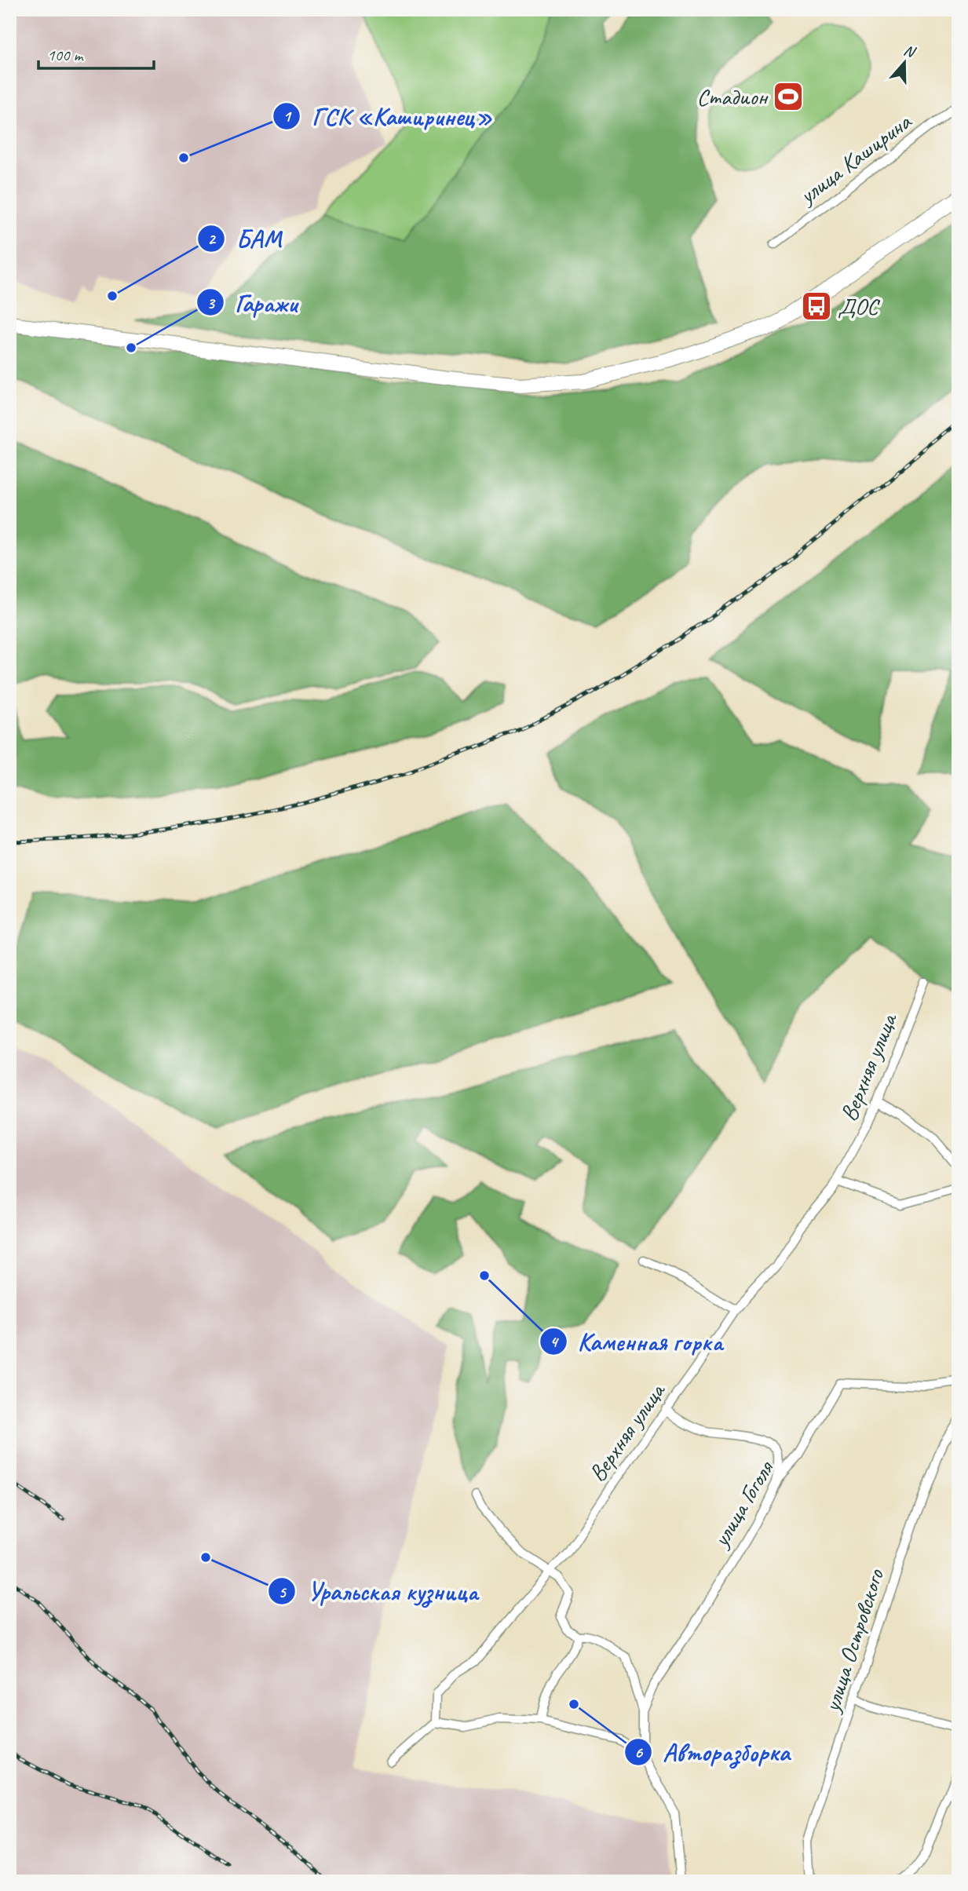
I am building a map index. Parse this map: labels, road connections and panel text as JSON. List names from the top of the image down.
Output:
{
  "streets": {
    "street": [
      "улица Каширина",
      "Верхняя улица",
      "улица Гоголя",
      "улица Островского"
    ]
  },
  "places": {
    "sports": ["Стадион"],
    "other": [
      "ГСК «Каширинец»",
      "БАМ",
      "Гаражи",
      "Каменная горка",
      "Уральская кузница",
      "Авторазборка"
    ],
    "bus stop": ["ДОС"]
  },
  "scale_bar": "100 m",
  "north": "top"
}
